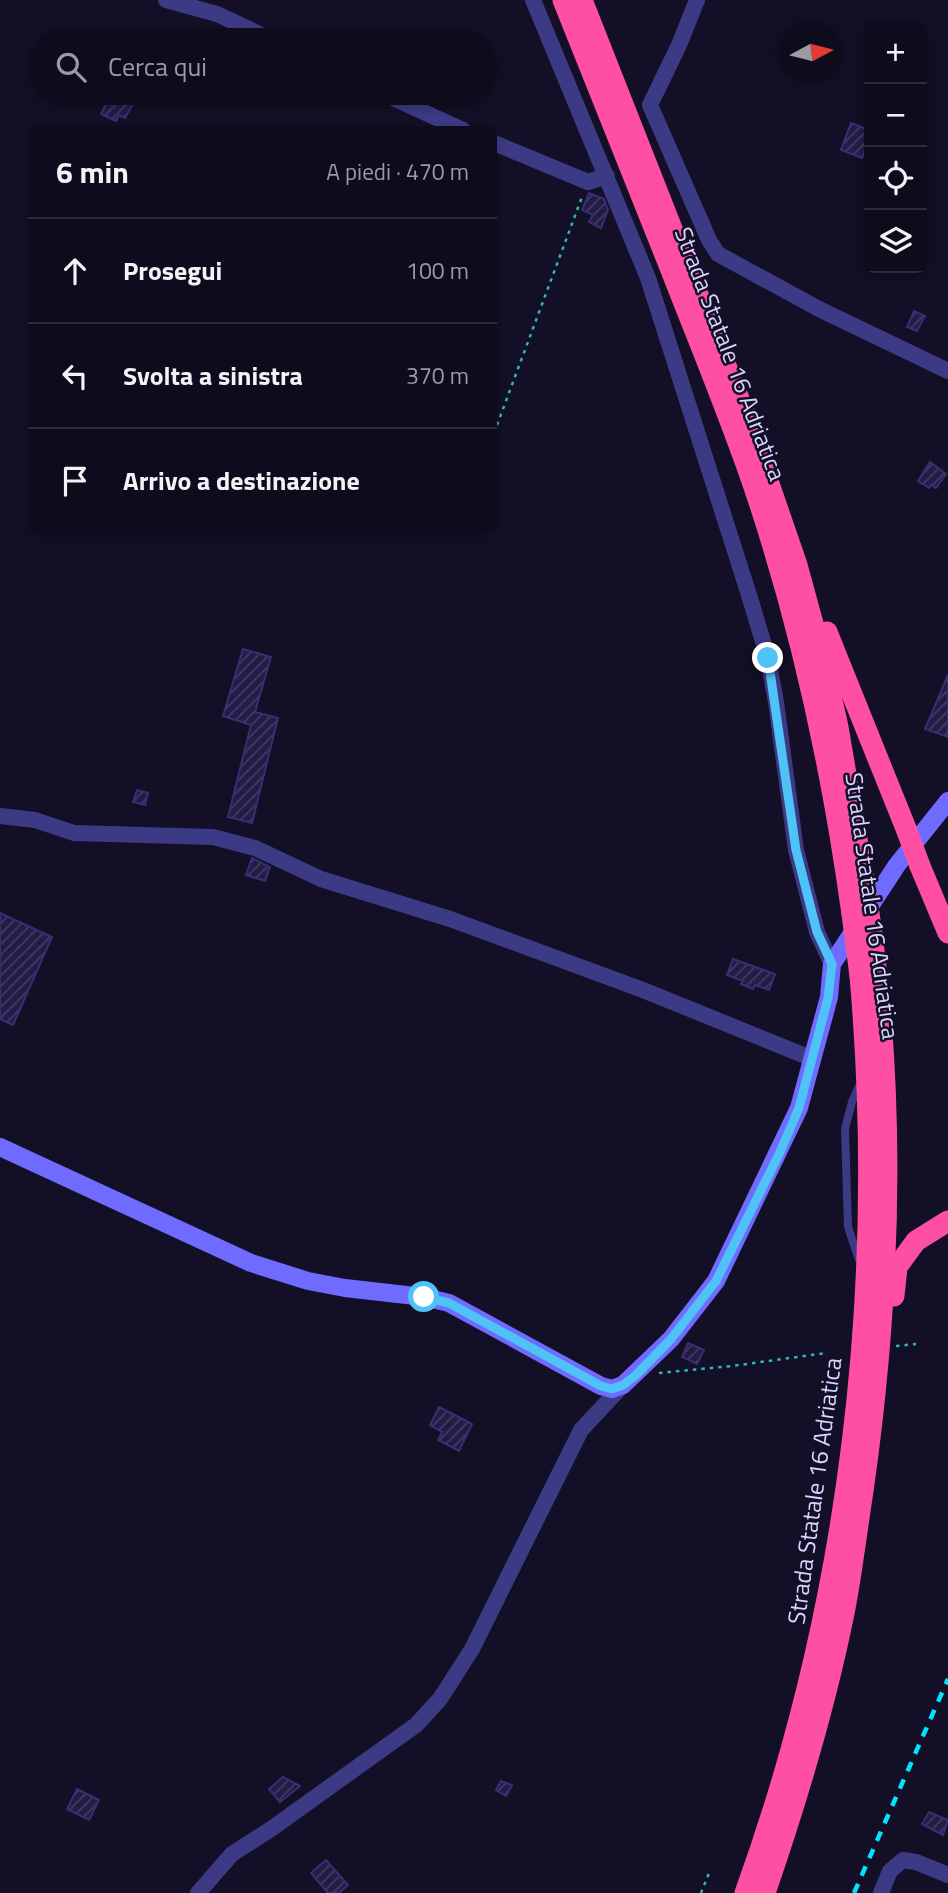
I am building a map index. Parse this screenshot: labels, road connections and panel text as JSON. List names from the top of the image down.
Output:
{
  "streets": {
    "highway": ["Strada Statale 16 Adriatica"]
  },
  "north": "right",
  "page": {
    "map_buttons": ["+", "−"],
    "search": "Cerca qui",
    "heading": ["6 min", "A piedi · 470 m"],
    "list": [
      ["Prosegui", "100 m"],
      ["Svolta a sinistra", "370 m"],
      "Arrivo a destinazione"
    ]
  }
}
